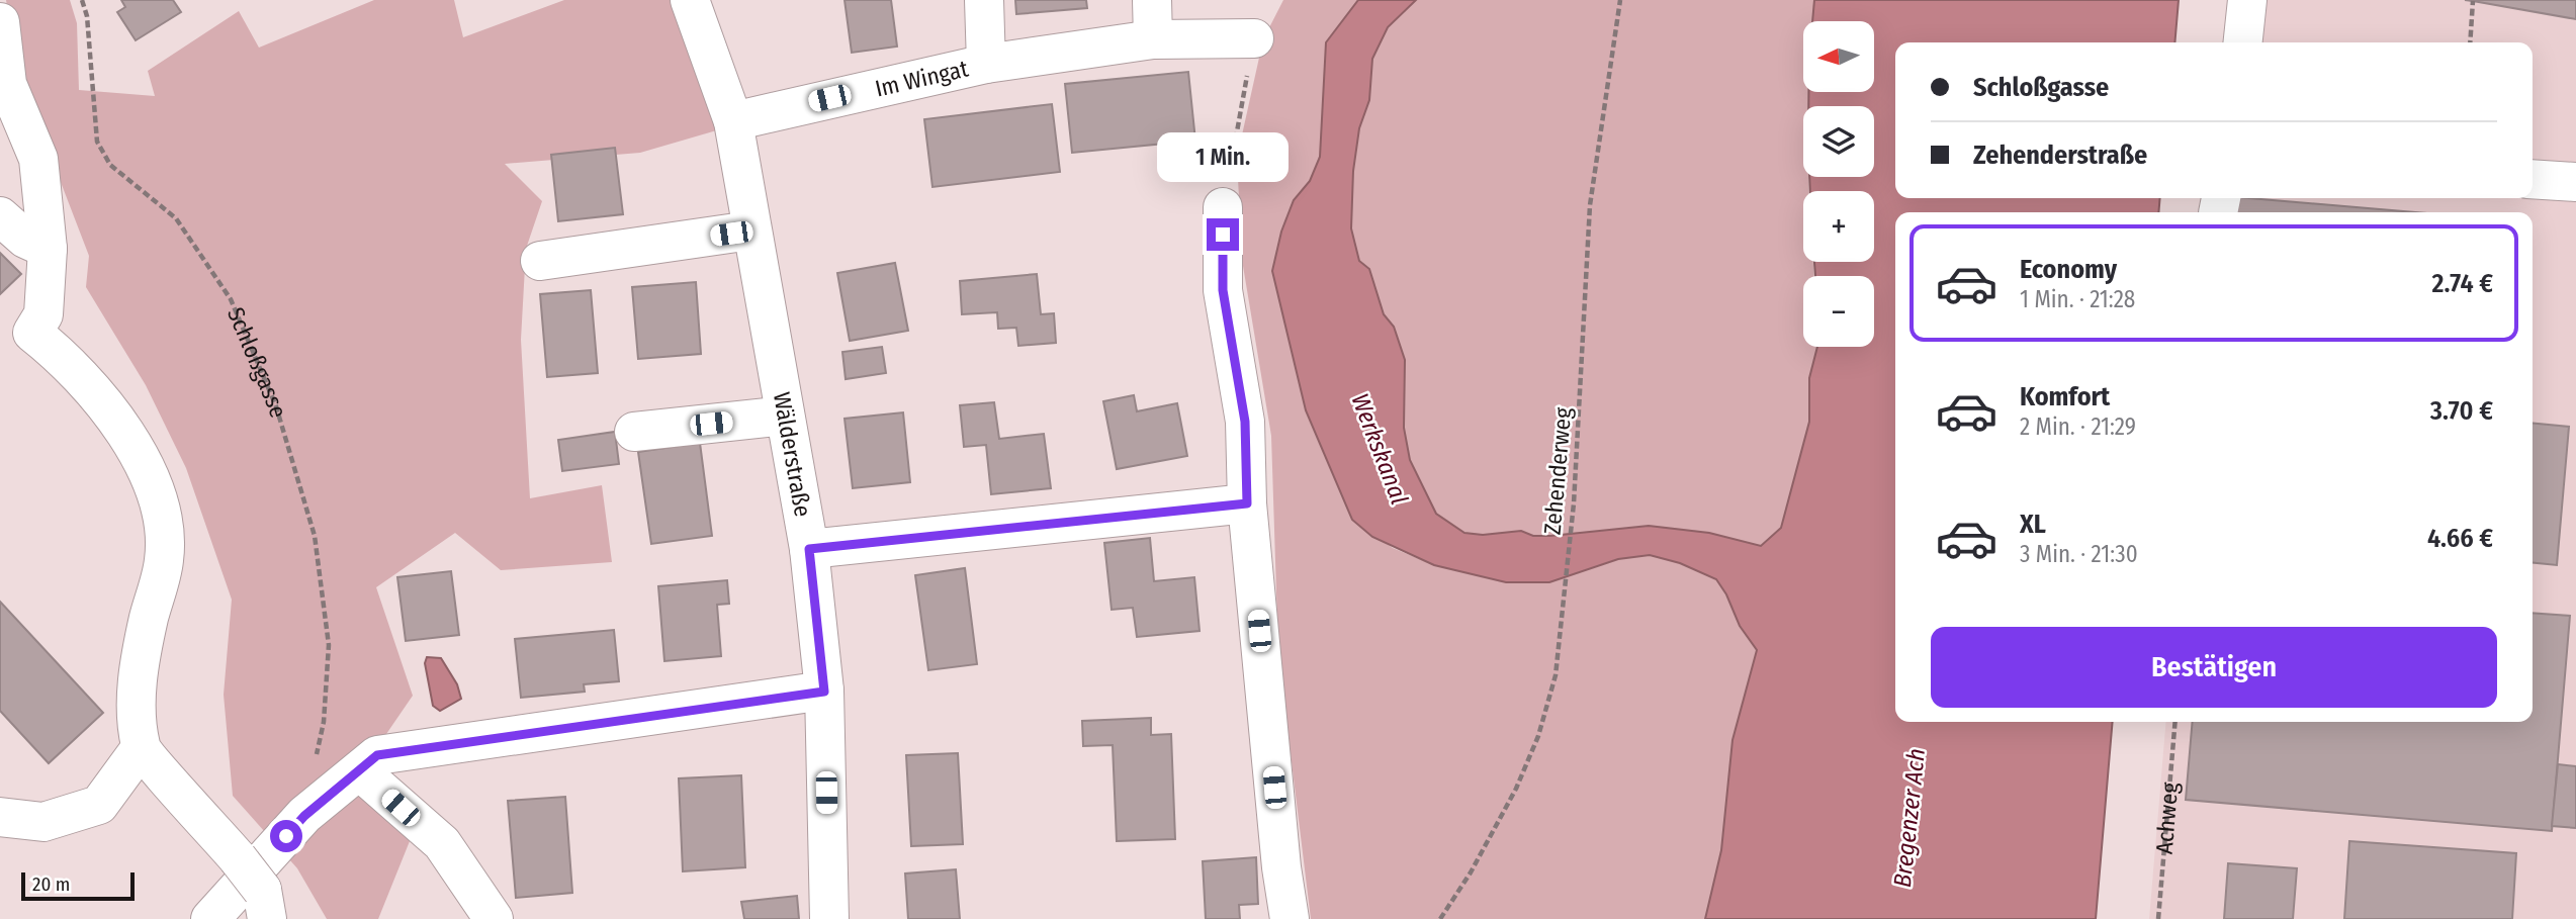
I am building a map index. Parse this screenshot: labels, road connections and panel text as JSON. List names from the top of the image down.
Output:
{
  "streets": {
    "street": ["Im Wingat", "Wälderstraße"],
    "path": ["Schloßgasse", "Zehenderweg", "Achweg"]
  },
  "crossings": [
    ["Im Wingat", "Wälderstraße"]
  ],
  "water": ["Werkskanal", "Bregenzer Ach"],
  "scale_bar": "20 m",
  "north": "left",
  "page": {
    "map_buttons": ["+", "−"],
    "banner": ["Schloßgasse", "Zehenderstraße"],
    "bubble": "1 Min.",
    "list": [
      {
        "name": "Economy",
        "note": "1 Min. · 21:28",
        "value": "2.74 €"
      },
      {
        "name": "Komfort",
        "note": "2 Min. · 21:29",
        "value": "3.70 €"
      },
      {
        "name": "XL",
        "note": "3 Min. · 21:30",
        "value": "4.66 €"
      }
    ],
    "buttons": "Bestätigen",
    "scale": "20 m"
  }
}
